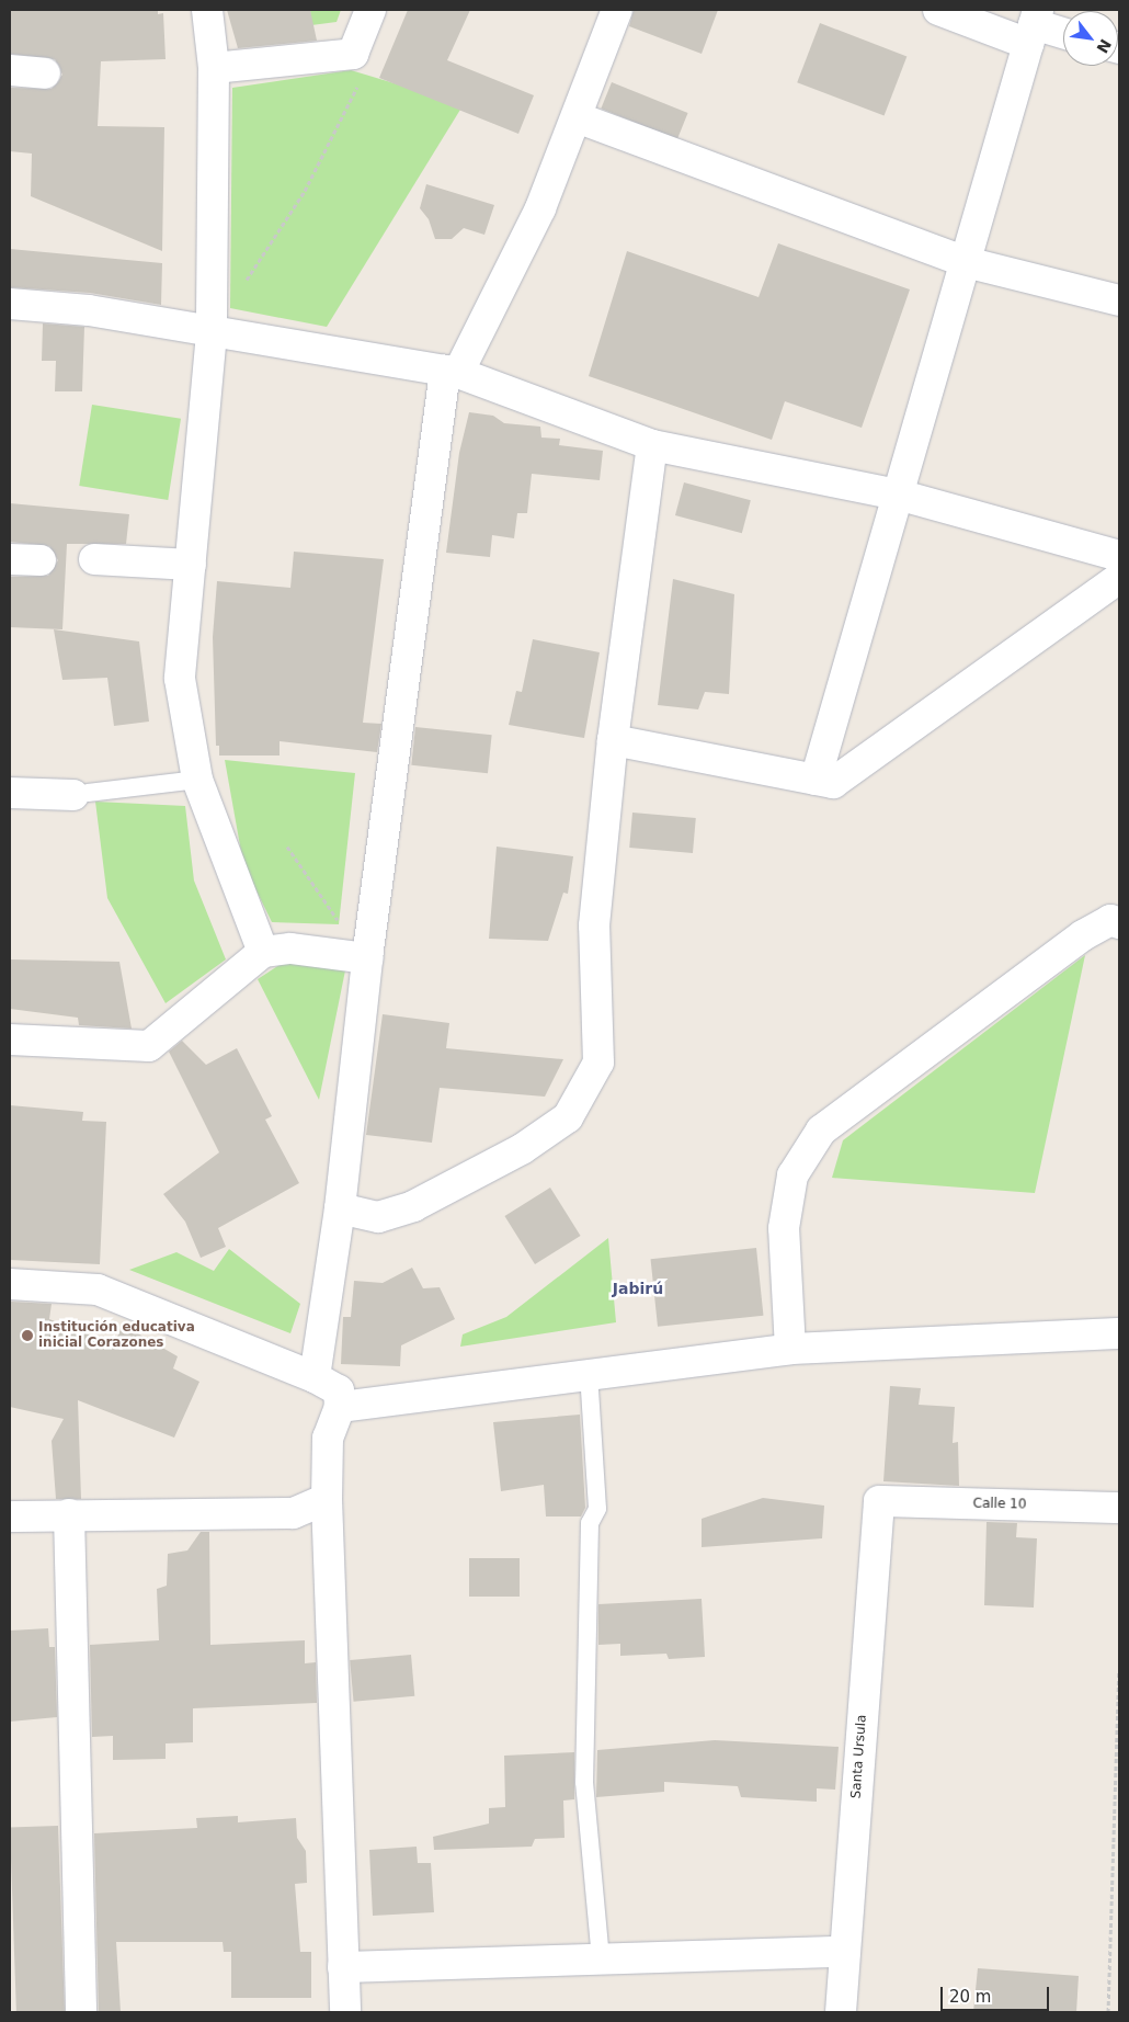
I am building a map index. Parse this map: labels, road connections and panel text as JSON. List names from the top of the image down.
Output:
{
  "streets": {
    "street": ["Calle 10", "Santa Ursula"]
  },
  "crossings": [
    ["Calle 10", "Santa Ursula"]
  ],
  "districts": ["Jabirú"],
  "places": ["Institución educativa inicial Corazones"],
  "scale_bar": "20 m",
  "north": "bottom right"
}
